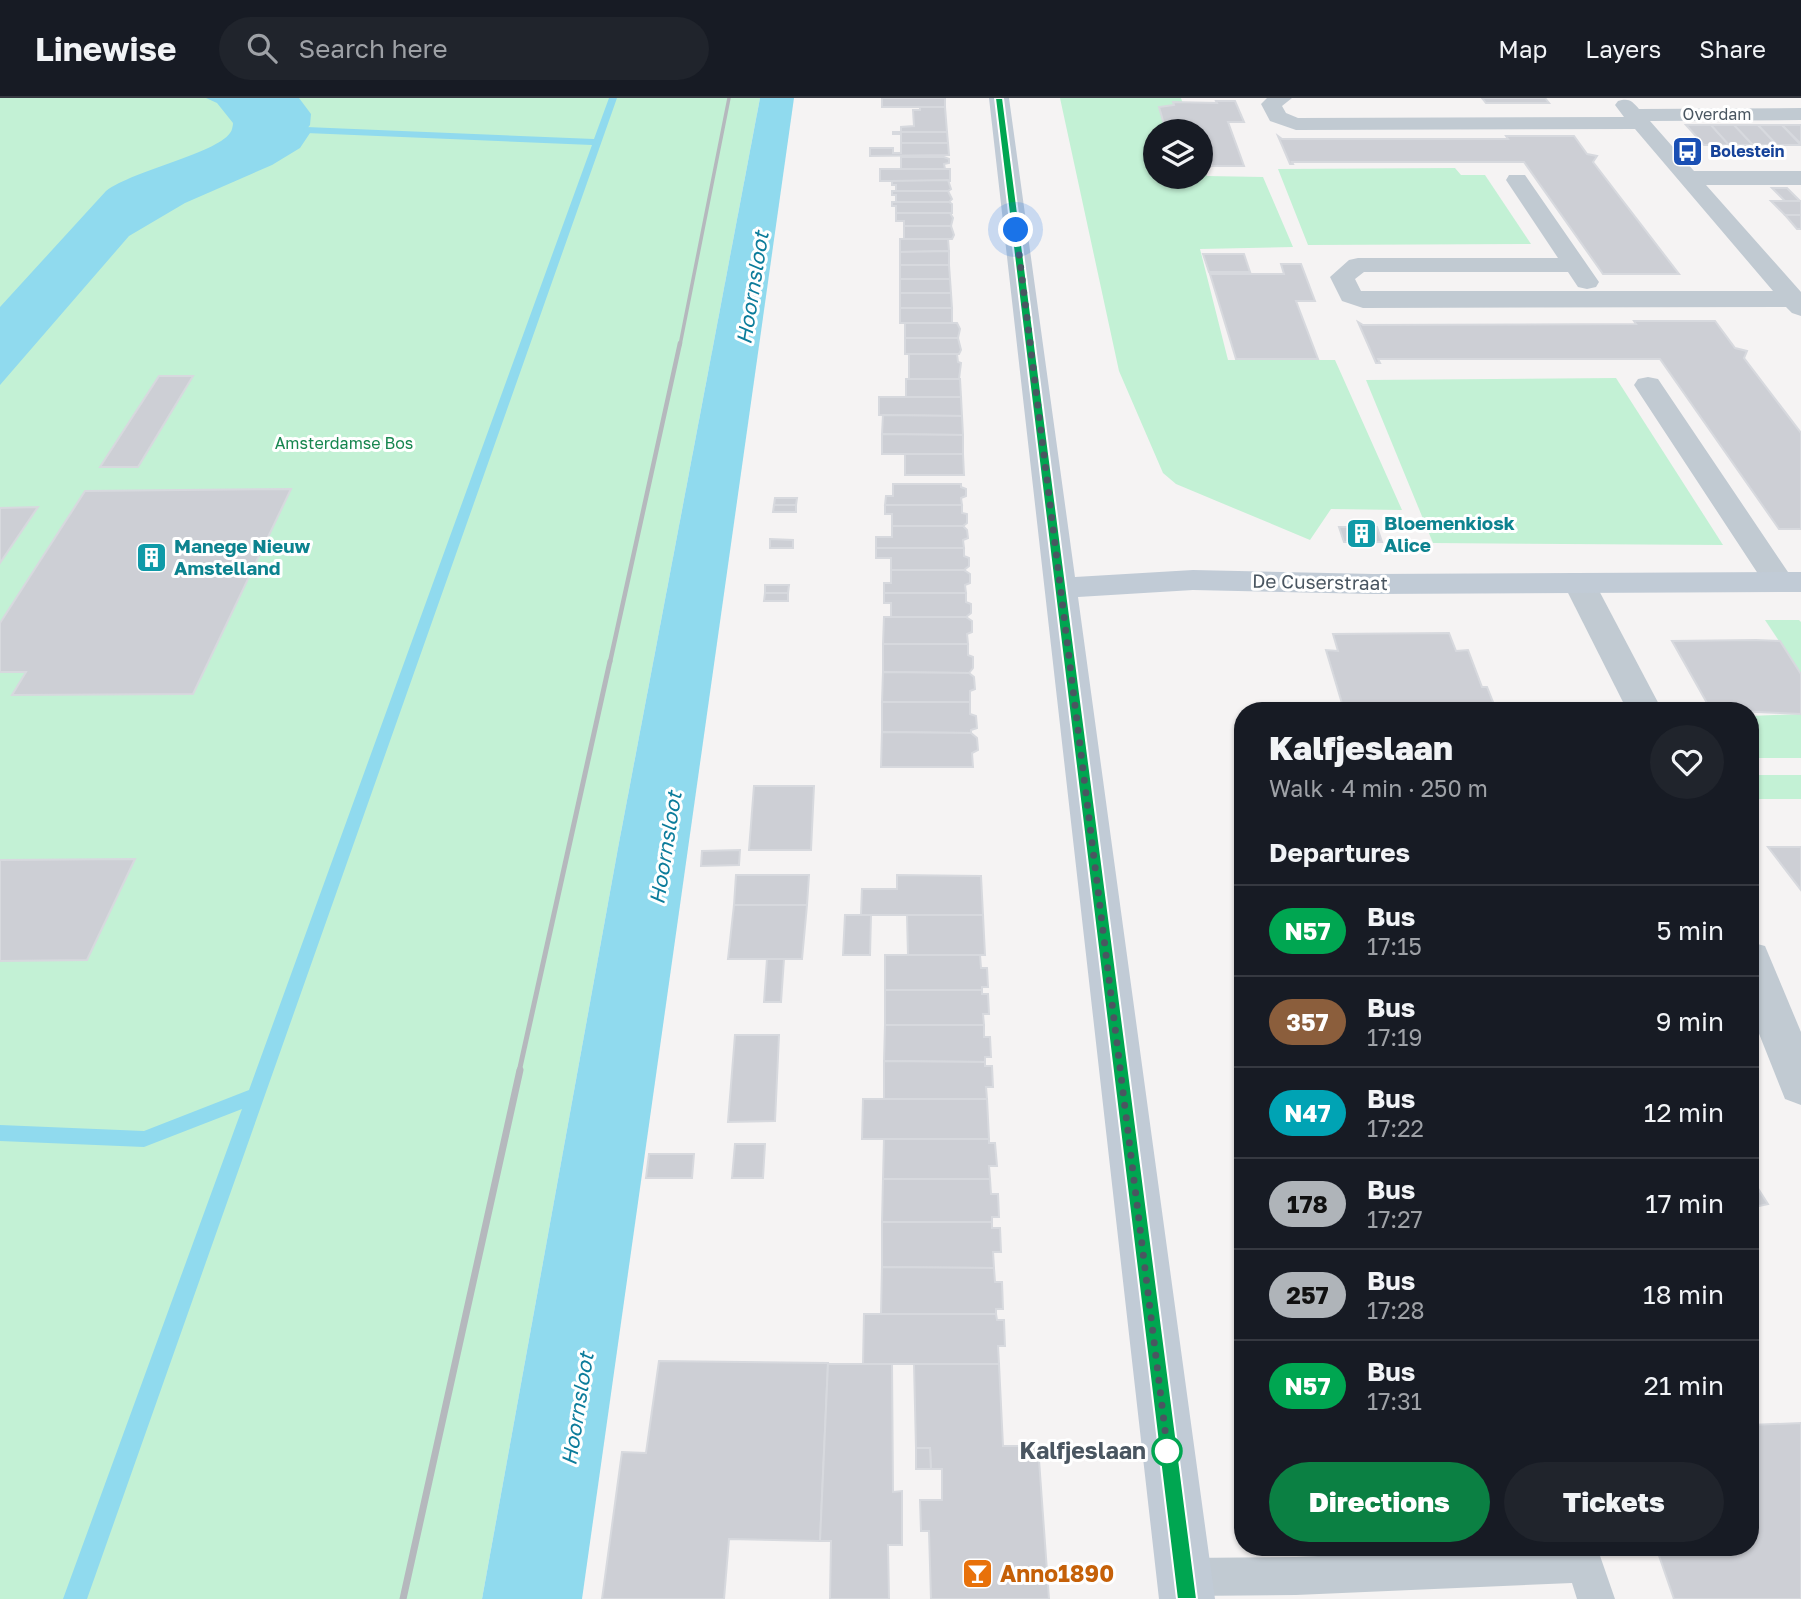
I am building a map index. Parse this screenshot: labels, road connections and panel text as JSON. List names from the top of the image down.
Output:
{
  "streets": {
    "main road": ["De Cuserstraat"],
    "street": ["Overdam"]
  },
  "water": ["Hoornsloot"],
  "parks": ["Amsterdamse Bos"],
  "places": {
    "bus stop": ["Bolestein"],
    "building": ["Bloemenkiosk Alice", "Manege Nieuw Amstelland"],
    "other": ["Kalfjeslaan"],
    "bar": ["Anno1890"]
  },
  "lines": ["bus line N57"],
  "page": {
    "header": "Linewise",
    "search": "Search here",
    "nav": ["Map", "Layers", "Share"],
    "heading": [
      ["Kalfjeslaan", "Walk · 4 min · 250 m"],
      "Departures"
    ],
    "list": [
      {
        "mark": "N57",
        "name": "Bus",
        "note": "17:15",
        "value": "5 min"
      },
      {
        "mark": "357",
        "name": "Bus",
        "note": "17:19",
        "value": "9 min"
      },
      {
        "mark": "N47",
        "name": "Bus",
        "note": "17:22",
        "value": "12 min"
      },
      {
        "mark": "178",
        "name": "Bus",
        "note": "17:27",
        "value": "17 min"
      },
      {
        "mark": "257",
        "name": "Bus",
        "note": "17:28",
        "value": "18 min"
      },
      {
        "mark": "N57",
        "name": "Bus",
        "note": "17:31",
        "value": "21 min"
      }
    ],
    "buttons": ["Directions", "Tickets"]
  }
}
